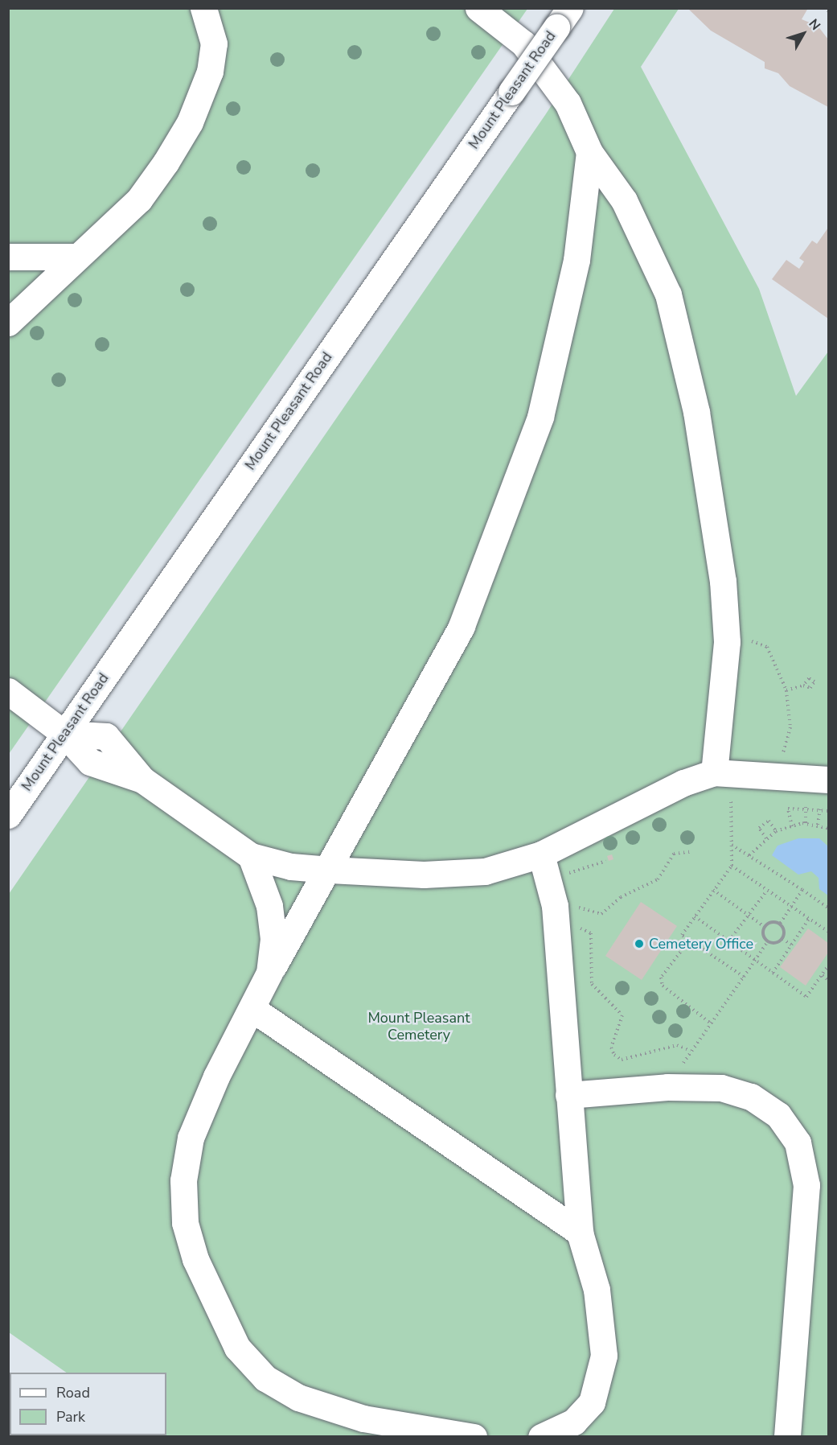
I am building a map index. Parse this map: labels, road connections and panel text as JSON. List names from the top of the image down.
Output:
{
  "streets": {
    "main road": ["Mount Pleasant Road"]
  },
  "parks": ["Mount Pleasant Cemetery"],
  "places": ["Cemetery Office"],
  "legend": ["Road", "Park"],
  "north": "top right"
}
